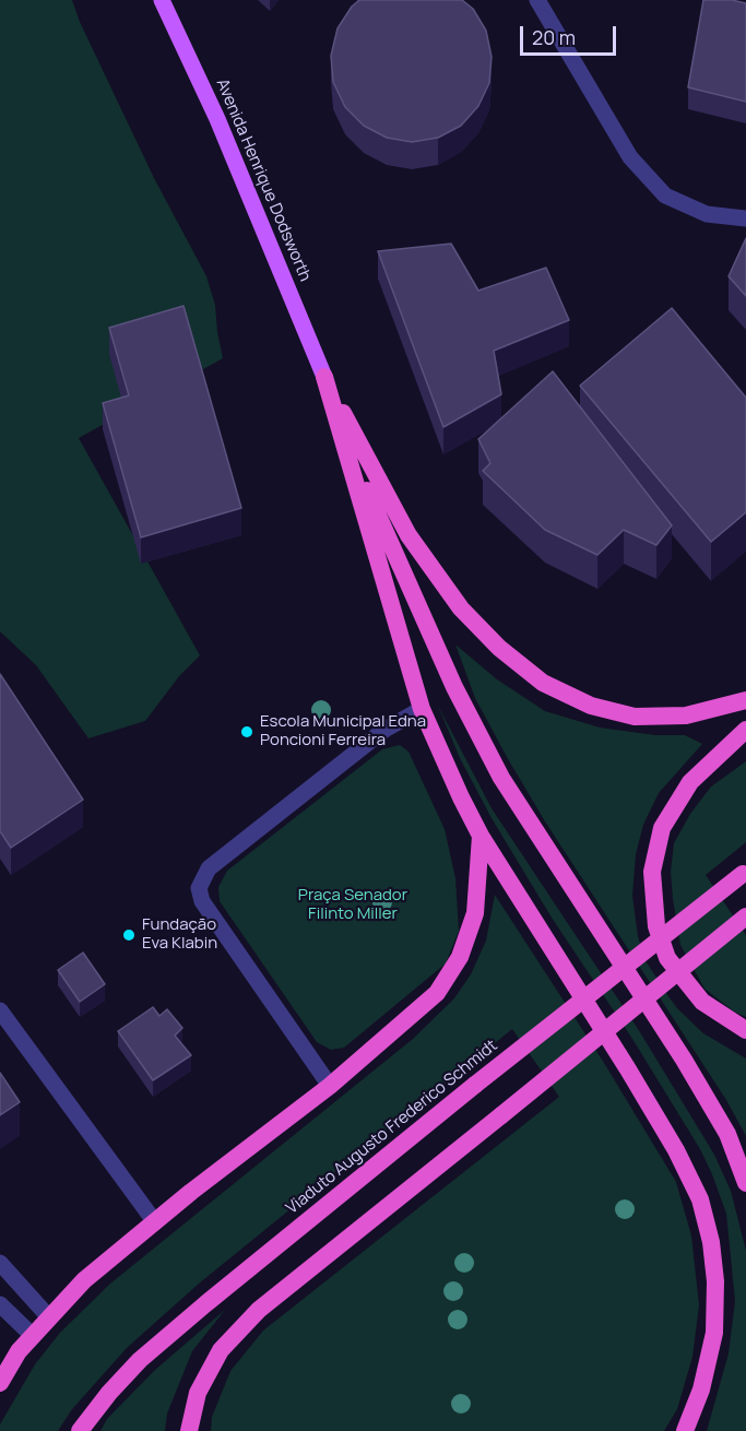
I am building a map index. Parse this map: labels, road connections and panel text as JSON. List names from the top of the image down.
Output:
{
  "streets": {
    "highway": ["Viaduto Augusto Frederico Schmidt"],
    "main road": ["Avenida Henrique Dodsworth"]
  },
  "parks": ["Praça Senador Filinto Miller"],
  "places": ["Escola Municipal Edna Poncioni Ferreira", "Fundação Eva Klabin"],
  "scale_bar": "20 m"
}
